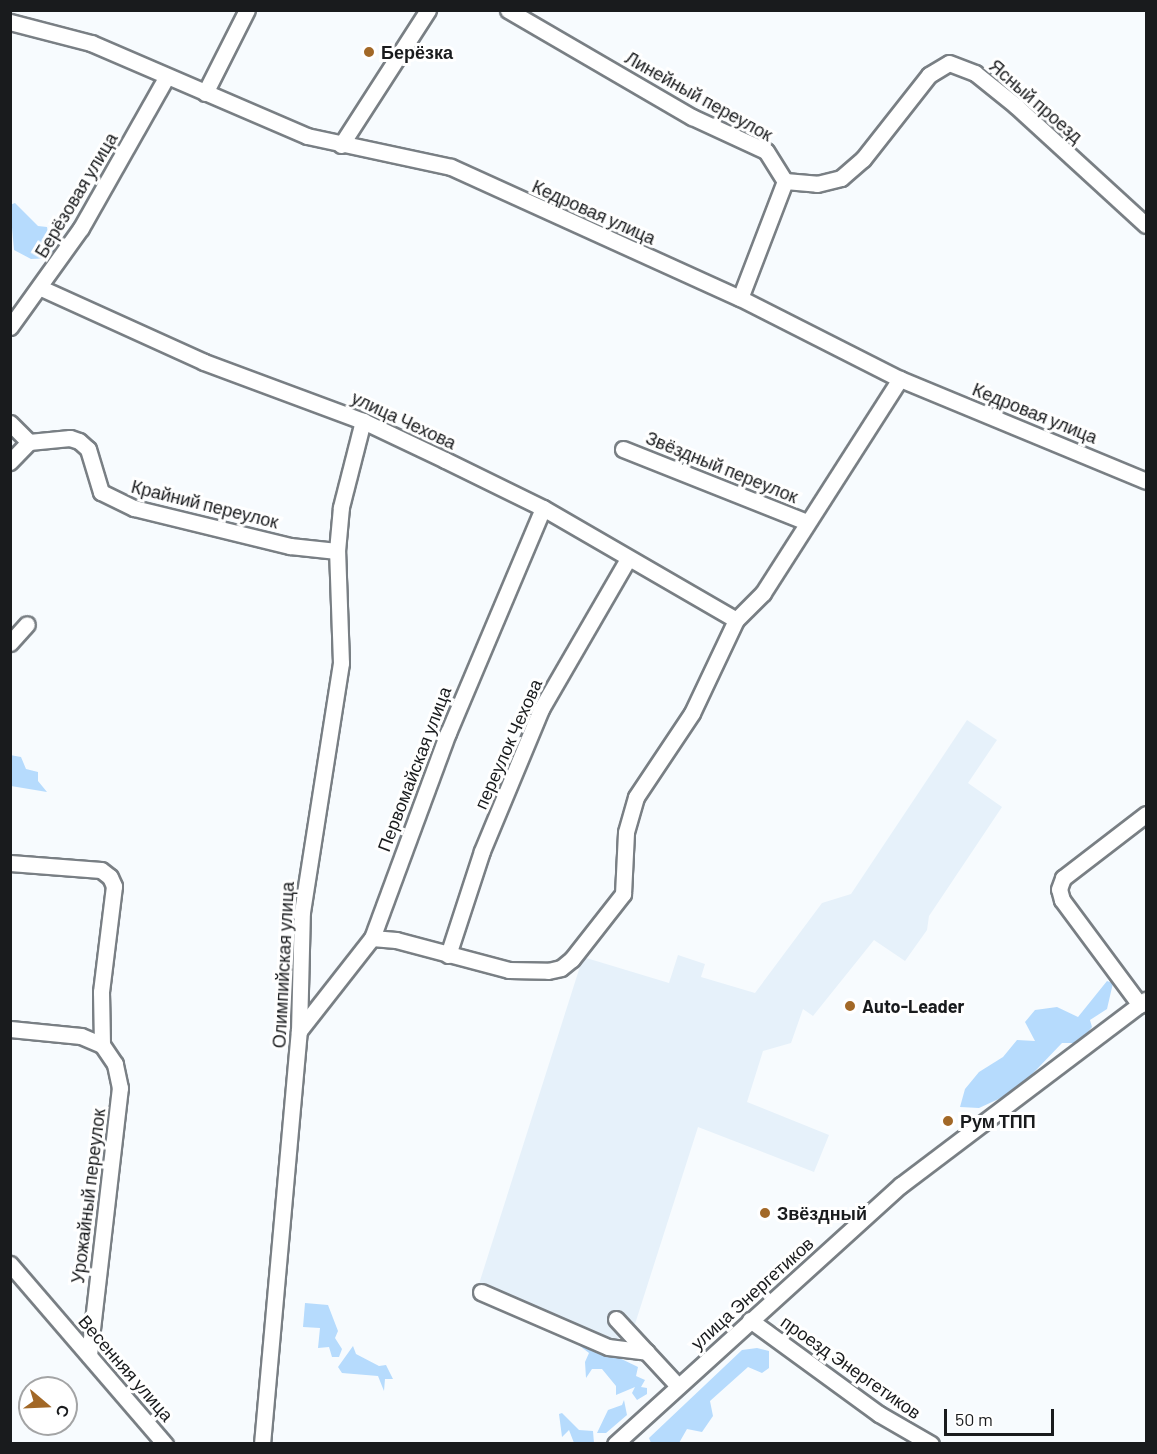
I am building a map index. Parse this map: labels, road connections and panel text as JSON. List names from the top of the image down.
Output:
{
  "streets": {
    "street": [
      "Линейный переулок",
      "Ясный проезд",
      "Берёзовая улица",
      "Кедровая улица",
      "улица Чехова",
      "Звёздный переулок",
      "Крайний переулок",
      "переулок Чехова",
      "Первомайская улица",
      "Олимпийская улица",
      "Урожайный переулок",
      "улица Энергетиков",
      "проезд Энергетиков",
      "Весенняя улица"
    ]
  },
  "crossings": [
    ["Линейный переулок", "Ясный проезд"],
    ["Берёзовая улица", "Кедровая улица"],
    ["Берёзовая улица", "улица Чехова"],
    ["Кедровая улица", "Звёздный переулок"],
    ["улица Чехова", "Звёздный переулок"],
    ["улица Чехова", "переулок Чехова"],
    ["улица Чехова", "Первомайская улица"],
    ["улица Чехова", "Олимпийская улица"],
    ["Звёздный переулок", "переулок Чехова"],
    ["Звёздный переулок", "Первомайская улица"],
    ["Крайний переулок", "Олимпийская улица"],
    ["Первомайская улица", "Олимпийская улица"],
    ["Урожайный переулок", "Весенняя улица"],
    ["улица Энергетиков", "проезд Энергетиков"]
  ],
  "places": [
    "Берёзка",
    "Auto-Leader",
    "Рум ТПП",
    "Звёздный"
  ],
  "scale_bar": "50 m",
  "north": "right"
}
